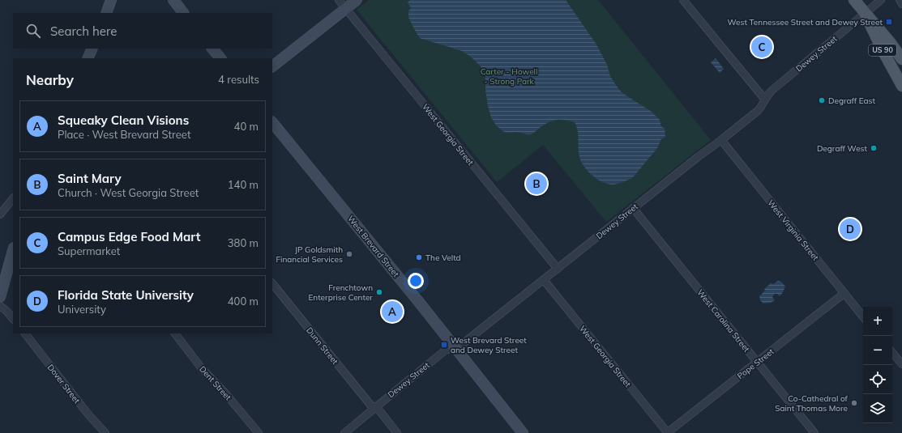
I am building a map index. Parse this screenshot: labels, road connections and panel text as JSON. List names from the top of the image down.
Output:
{
  "streets": {
    "main road": ["US 90"],
    "street": [
      "Dewey Street",
      "West Georgia Street",
      "West Virginia Street",
      "West Brevard Street",
      "West Carolina Street",
      "Dunn Street",
      "Pope Street",
      "Dent Street",
      "Dover Street"
    ]
  },
  "crossings": [
    ["US 90", "Dewey Street"],
    ["Dewey Street", "West Georgia Street"],
    ["Dewey Street", "West Virginia Street"],
    ["Dewey Street", "West Brevard Street"],
    ["Dewey Street", "West Carolina Street"],
    ["Dewey Street", "Dunn Street"],
    ["West Georgia Street", "Pope Street"],
    ["West Virginia Street", "Pope Street"],
    ["West Carolina Street", "Pope Street"]
  ],
  "parks": ["Carter - Howell - Strong Park"],
  "places": {
    "transit": ["West Tennessee Street and Dewey Street", "West Brevard Street and Dewey Street"],
    "other": [
      "Degraff East",
      "Degraff West",
      "JP Goldsmith Financial Services",
      "The Veltd",
      "Frenchtown Enterprise Center",
      "Co-Cathedral of Saint Thomas More"
    ]
  },
  "page": {
    "search": "Search here",
    "pins": [
      "C",
      "B",
      "D",
      "A"
    ],
    "heading": ["Nearby", "4 results"],
    "list": [
      {
        "mark": "A",
        "name": "Squeaky Clean Visions",
        "note": "Place · West Brevard Street",
        "value": "40 m"
      },
      {
        "mark": "B",
        "name": "Saint Mary",
        "note": "Church · West Georgia Street",
        "value": "140 m"
      },
      {
        "mark": "C",
        "name": "Campus Edge Food Mart",
        "note": "Supermarket",
        "value": "380 m"
      },
      {
        "mark": "D",
        "name": "Florida State University",
        "note": "University",
        "value": "400 m"
      }
    ],
    "map_buttons": ["+", "−"]
  }
}
